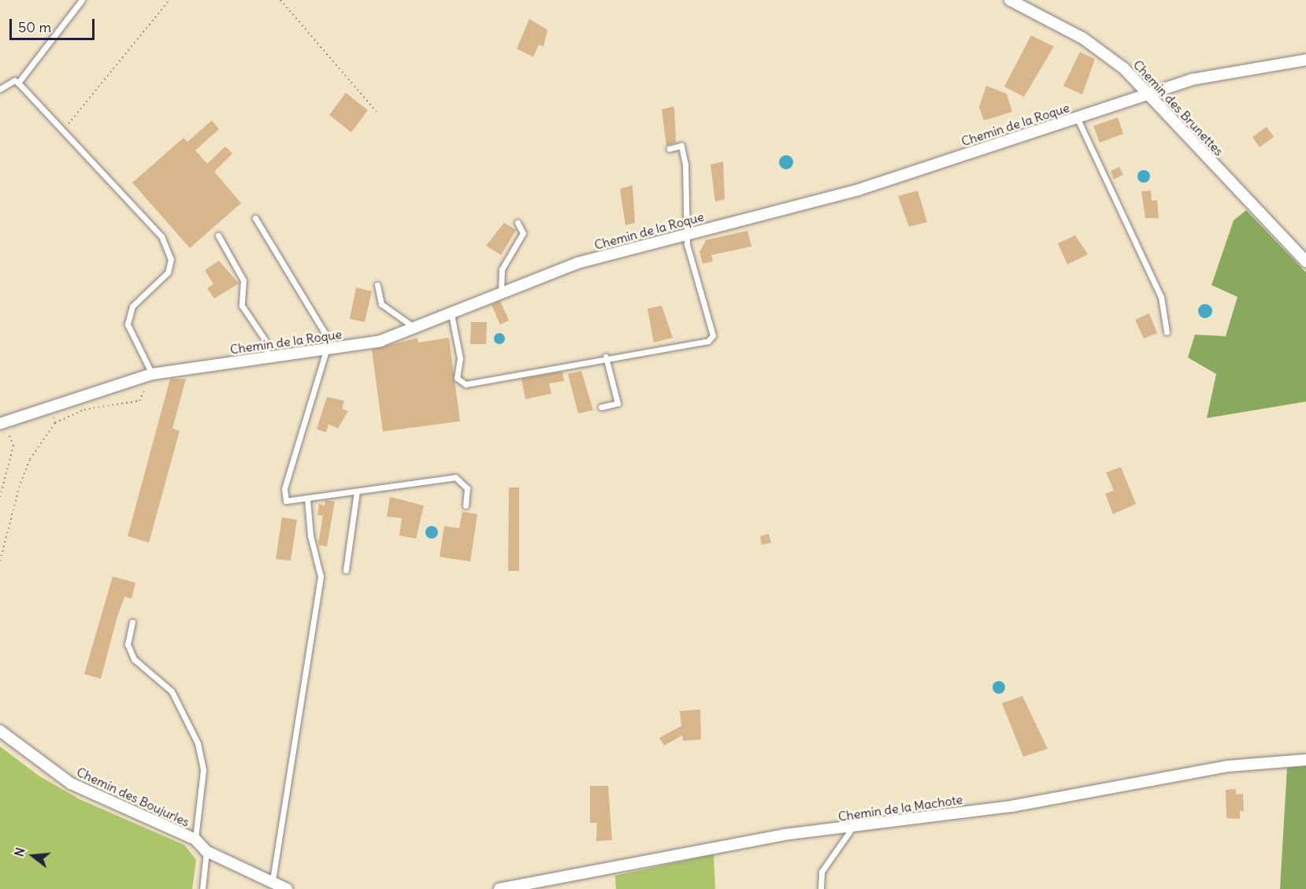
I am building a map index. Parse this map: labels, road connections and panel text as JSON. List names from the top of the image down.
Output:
{
  "streets": {
    "street": [
      "Chemin des Brunettes",
      "Chemin de la Roque",
      "Chemin des Boujurles",
      "Chemin de la Machote"
    ]
  },
  "crossings": [
    ["Chemin des Brunettes", "Chemin de la Roque"]
  ],
  "scale_bar": "50 m",
  "north": "left"
}
